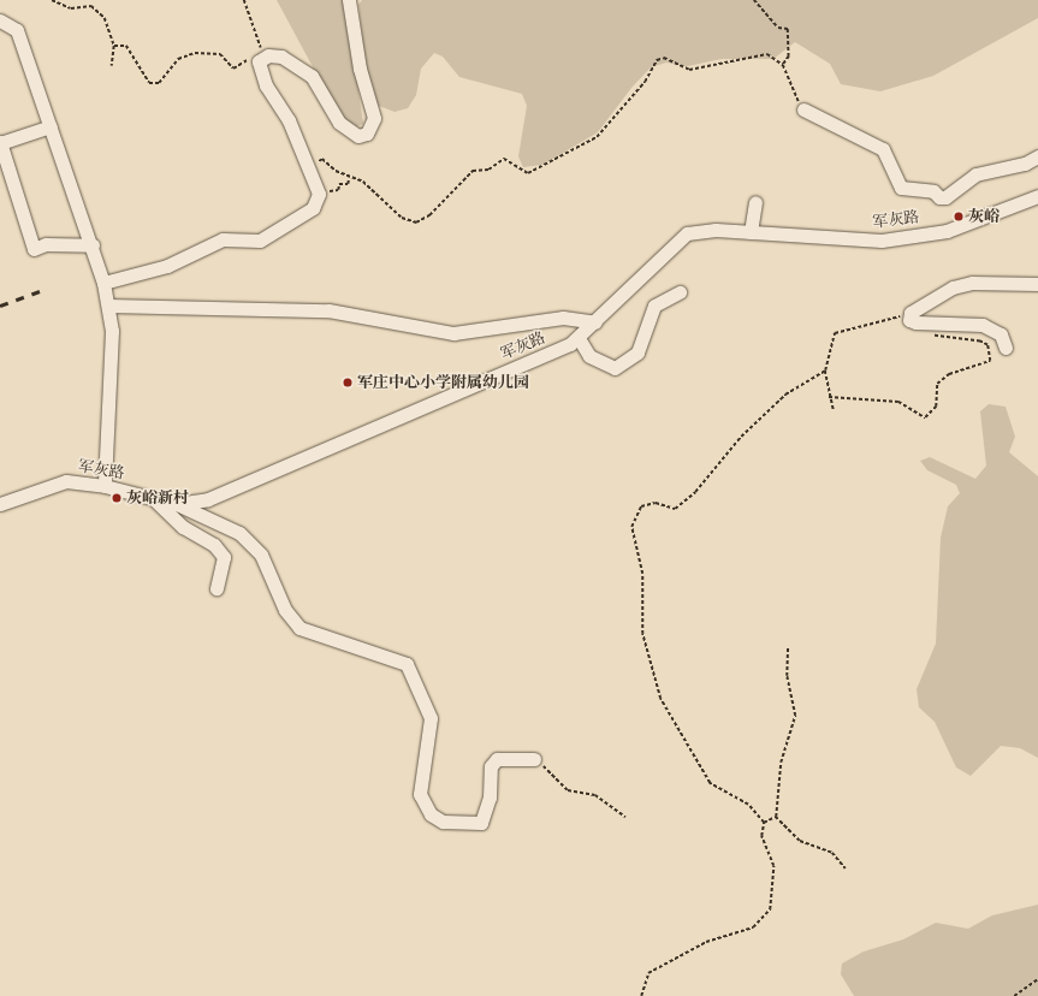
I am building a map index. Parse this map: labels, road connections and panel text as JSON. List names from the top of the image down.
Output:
{
  "streets": {
    "street": ["军灰路"]
  },
  "places": ["灰峪", "军庄中心小学附属幼儿园", "灰峪新村"]
}
